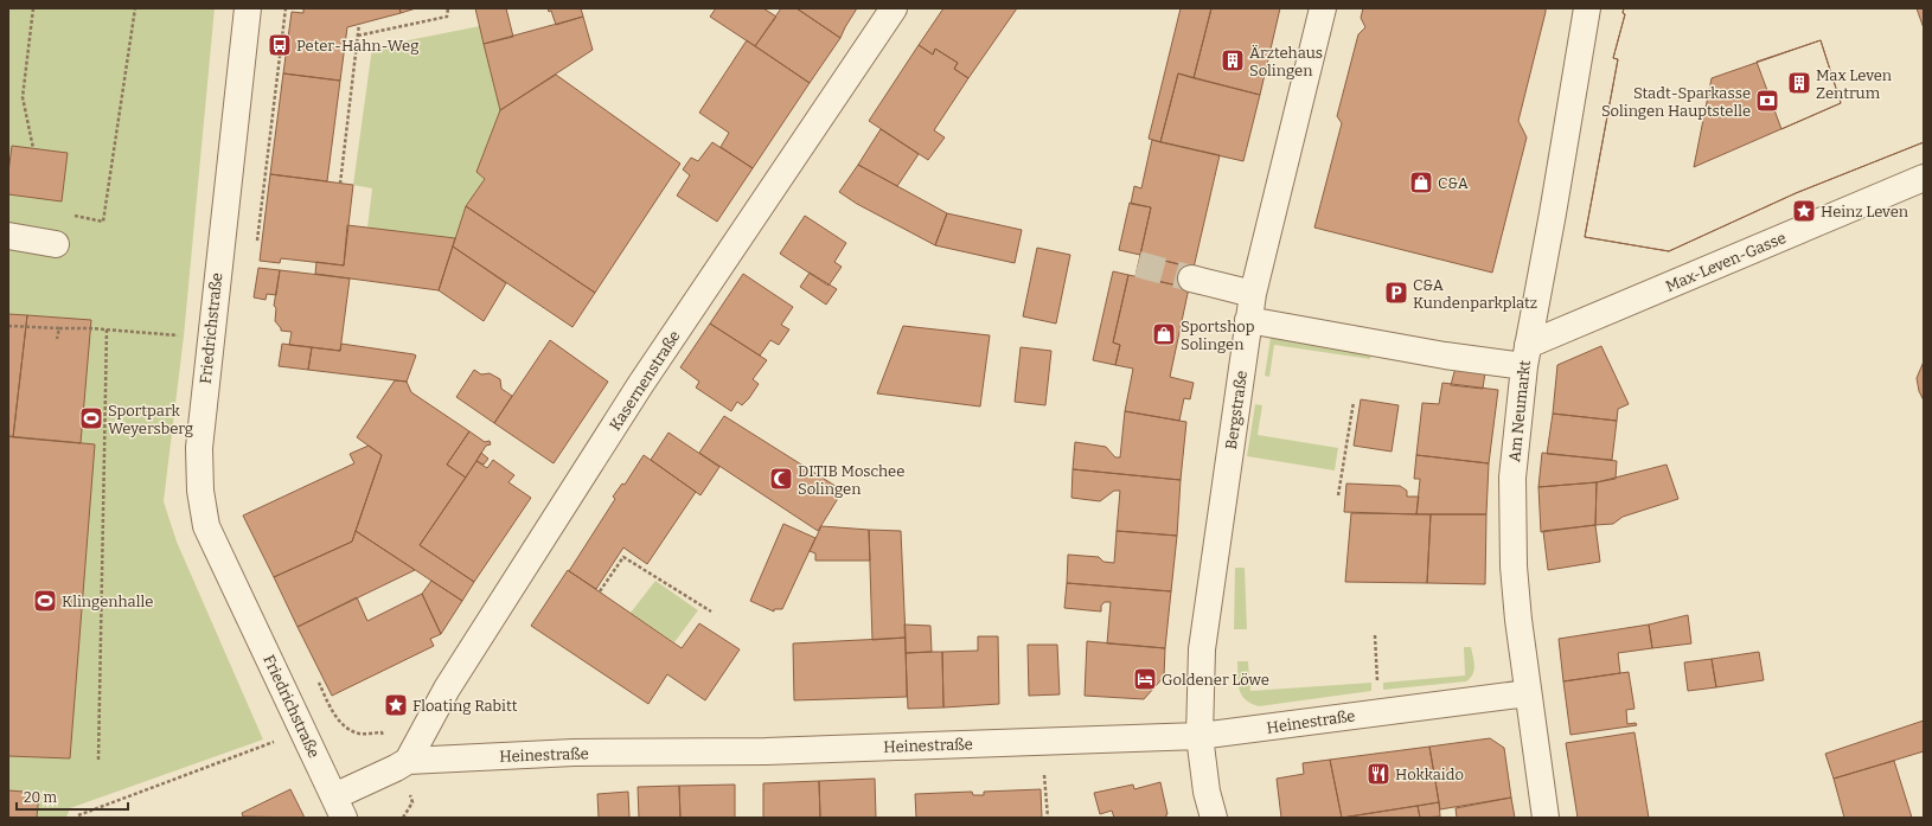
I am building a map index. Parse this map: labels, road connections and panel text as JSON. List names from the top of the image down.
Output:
{
  "streets": {
    "street": [
      "Max-Leven-Gasse",
      "Friedrichstraße",
      "Kasernenstraße",
      "Bergstraße",
      "Am Neumarkt",
      "Heinestraße"
    ]
  },
  "crossings": [
    ["Max-Leven-Gasse", "Am Neumarkt"],
    ["Friedrichstraße", "Heinestraße"],
    ["Kasernenstraße", "Heinestraße"],
    ["Bergstraße", "Heinestraße"],
    ["Am Neumarkt", "Heinestraße"]
  ],
  "places": {
    "bus stop": ["Peter-Hahn-Weg"],
    "building": ["Ärztehaus Solingen", "Max Leven Zentrum"],
    "bank": ["Stadt-Sparkasse Solingen Hauptstelle"],
    "shop": ["C&A", "Sportshop Solingen"],
    "place": ["Heinz Leven", "Floating Rabitt"],
    "parking": ["C&A Kundenparkplatz"],
    "sports": ["Sportpark Weyersberg", "Klingenhalle"],
    "mosque": ["DITIB Moschee Solingen"],
    "hotel": ["Goldener Löwe"],
    "restaurant": ["Hokkaido"]
  },
  "scale_bar": "20 m"
}
